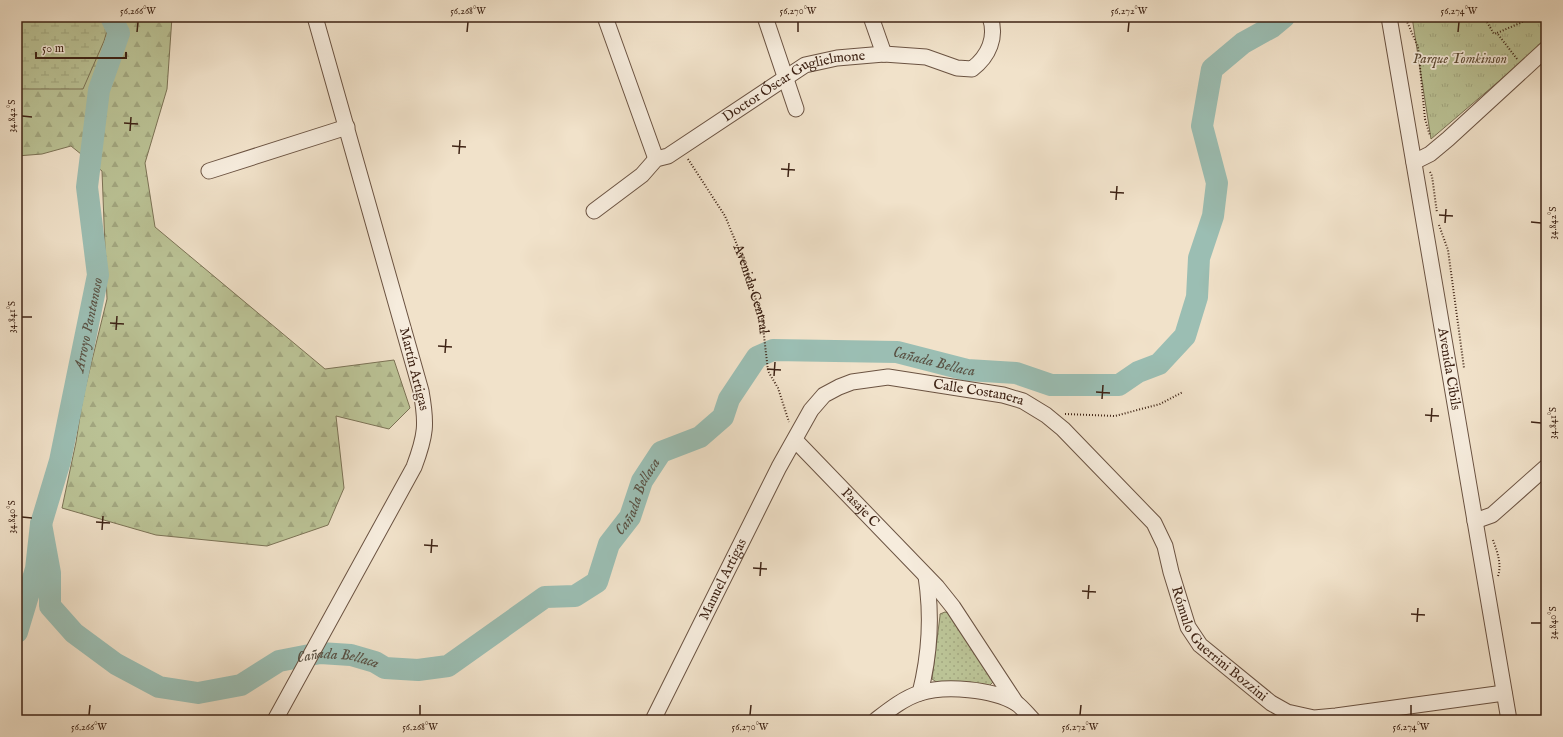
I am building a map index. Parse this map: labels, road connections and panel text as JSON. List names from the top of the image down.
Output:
{
  "streets": {
    "street": [
      "Doctor Óscar Guglielmone",
      "Martín Artigas",
      "Avenida Cibils",
      "Calle Costanera",
      "Pasaje C",
      "Manuel Artigas",
      "Rómulo Guerrini Bozzini"
    ],
    "path": ["Avenida Central"]
  },
  "crossings": [
    ["Doctor Óscar Guglielmone", "Avenida Central"],
    ["Avenida Central", "Calle Costanera"],
    ["Avenida Central", "Pasaje C"],
    ["Avenida Central", "Manuel Artigas"],
    ["Avenida Cibils", "Rómulo Guerrini Bozzini"],
    ["Calle Costanera", "Pasaje C"],
    ["Calle Costanera", "Manuel Artigas"],
    ["Calle Costanera", "Rómulo Guerrini Bozzini"],
    ["Pasaje C", "Manuel Artigas"]
  ],
  "water": ["Arroyo Pantanoso", "Cañada Bellaca"],
  "parks": ["Parque Tomkinson"],
  "scale_bar": "50 m",
  "coordinates": [
    "56.266°W",
    "56.268°W",
    "56.270°W",
    "56.272°W",
    "56.274°W",
    "34.842°S",
    "34.841°S",
    "34.840°S"
  ]
}
